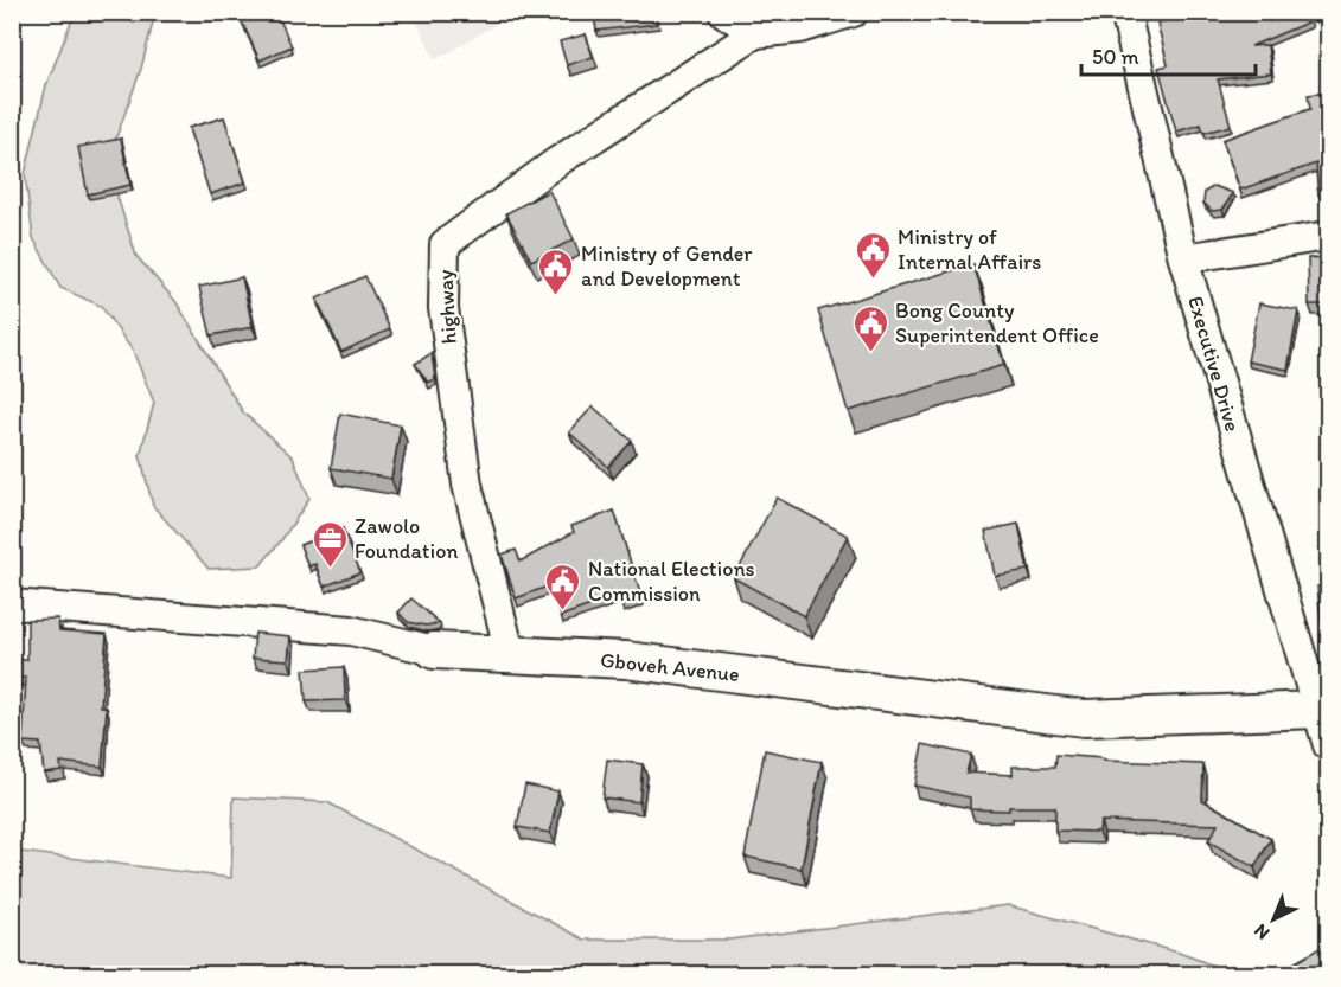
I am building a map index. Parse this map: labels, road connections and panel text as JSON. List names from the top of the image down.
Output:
{
  "streets": {
    "main road": ["Gboveh Avenue"],
    "street": ["highway", "Executive Drive"]
  },
  "crossings": [
    ["highway", "Gboveh Avenue"],
    ["Executive Drive", "Gboveh Avenue"]
  ],
  "places": {
    "public building": [
      "Ministry of Internal Affairs",
      "Ministry of Gender and Development",
      "Bong County Superintendent Office",
      "National Elections Commission"
    ],
    "office": ["Zawolo Foundation"]
  },
  "scale_bar": "50 m",
  "north": "bottom left"
}
